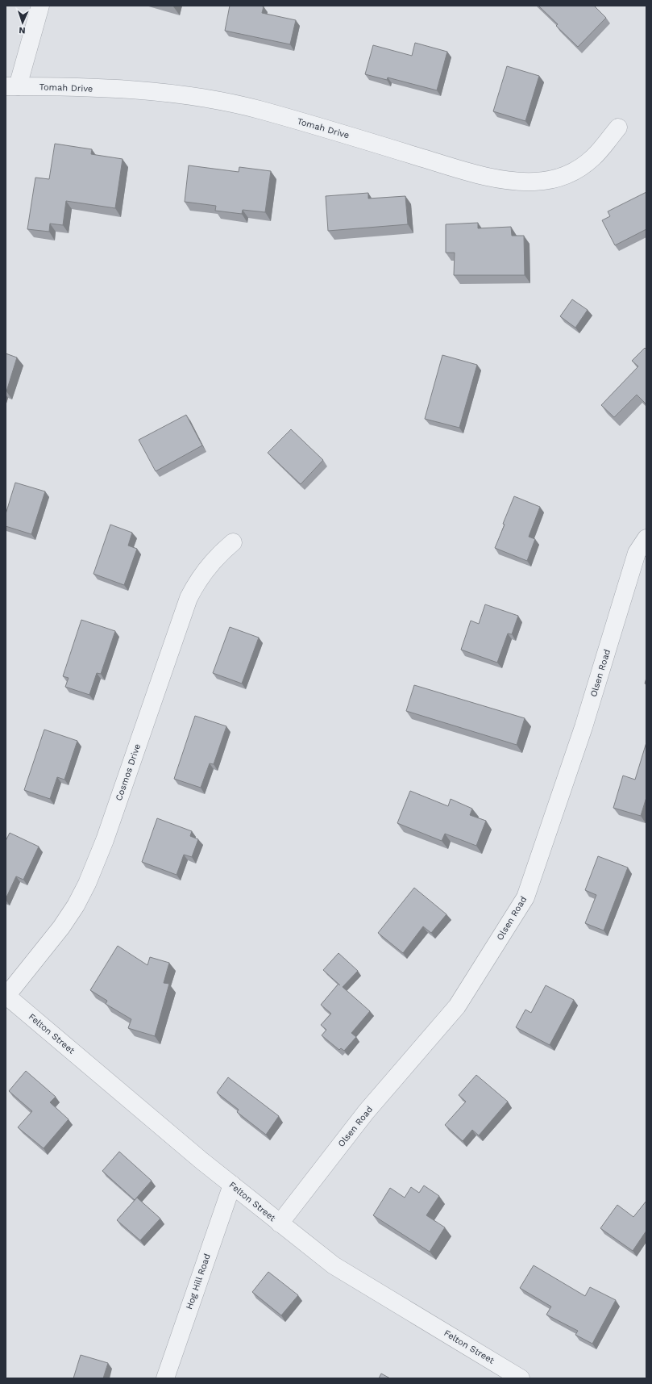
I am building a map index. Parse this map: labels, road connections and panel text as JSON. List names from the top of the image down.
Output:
{
  "streets": {
    "street": [
      "Tomah Drive",
      "Olsen Road",
      "Cosmos Drive",
      "Felton Street",
      "Hog Hill Road"
    ]
  },
  "crossings": [
    ["Olsen Road", "Felton Street"],
    ["Cosmos Drive", "Felton Street"],
    ["Felton Street", "Hog Hill Road"]
  ],
  "north": "bottom"
}
